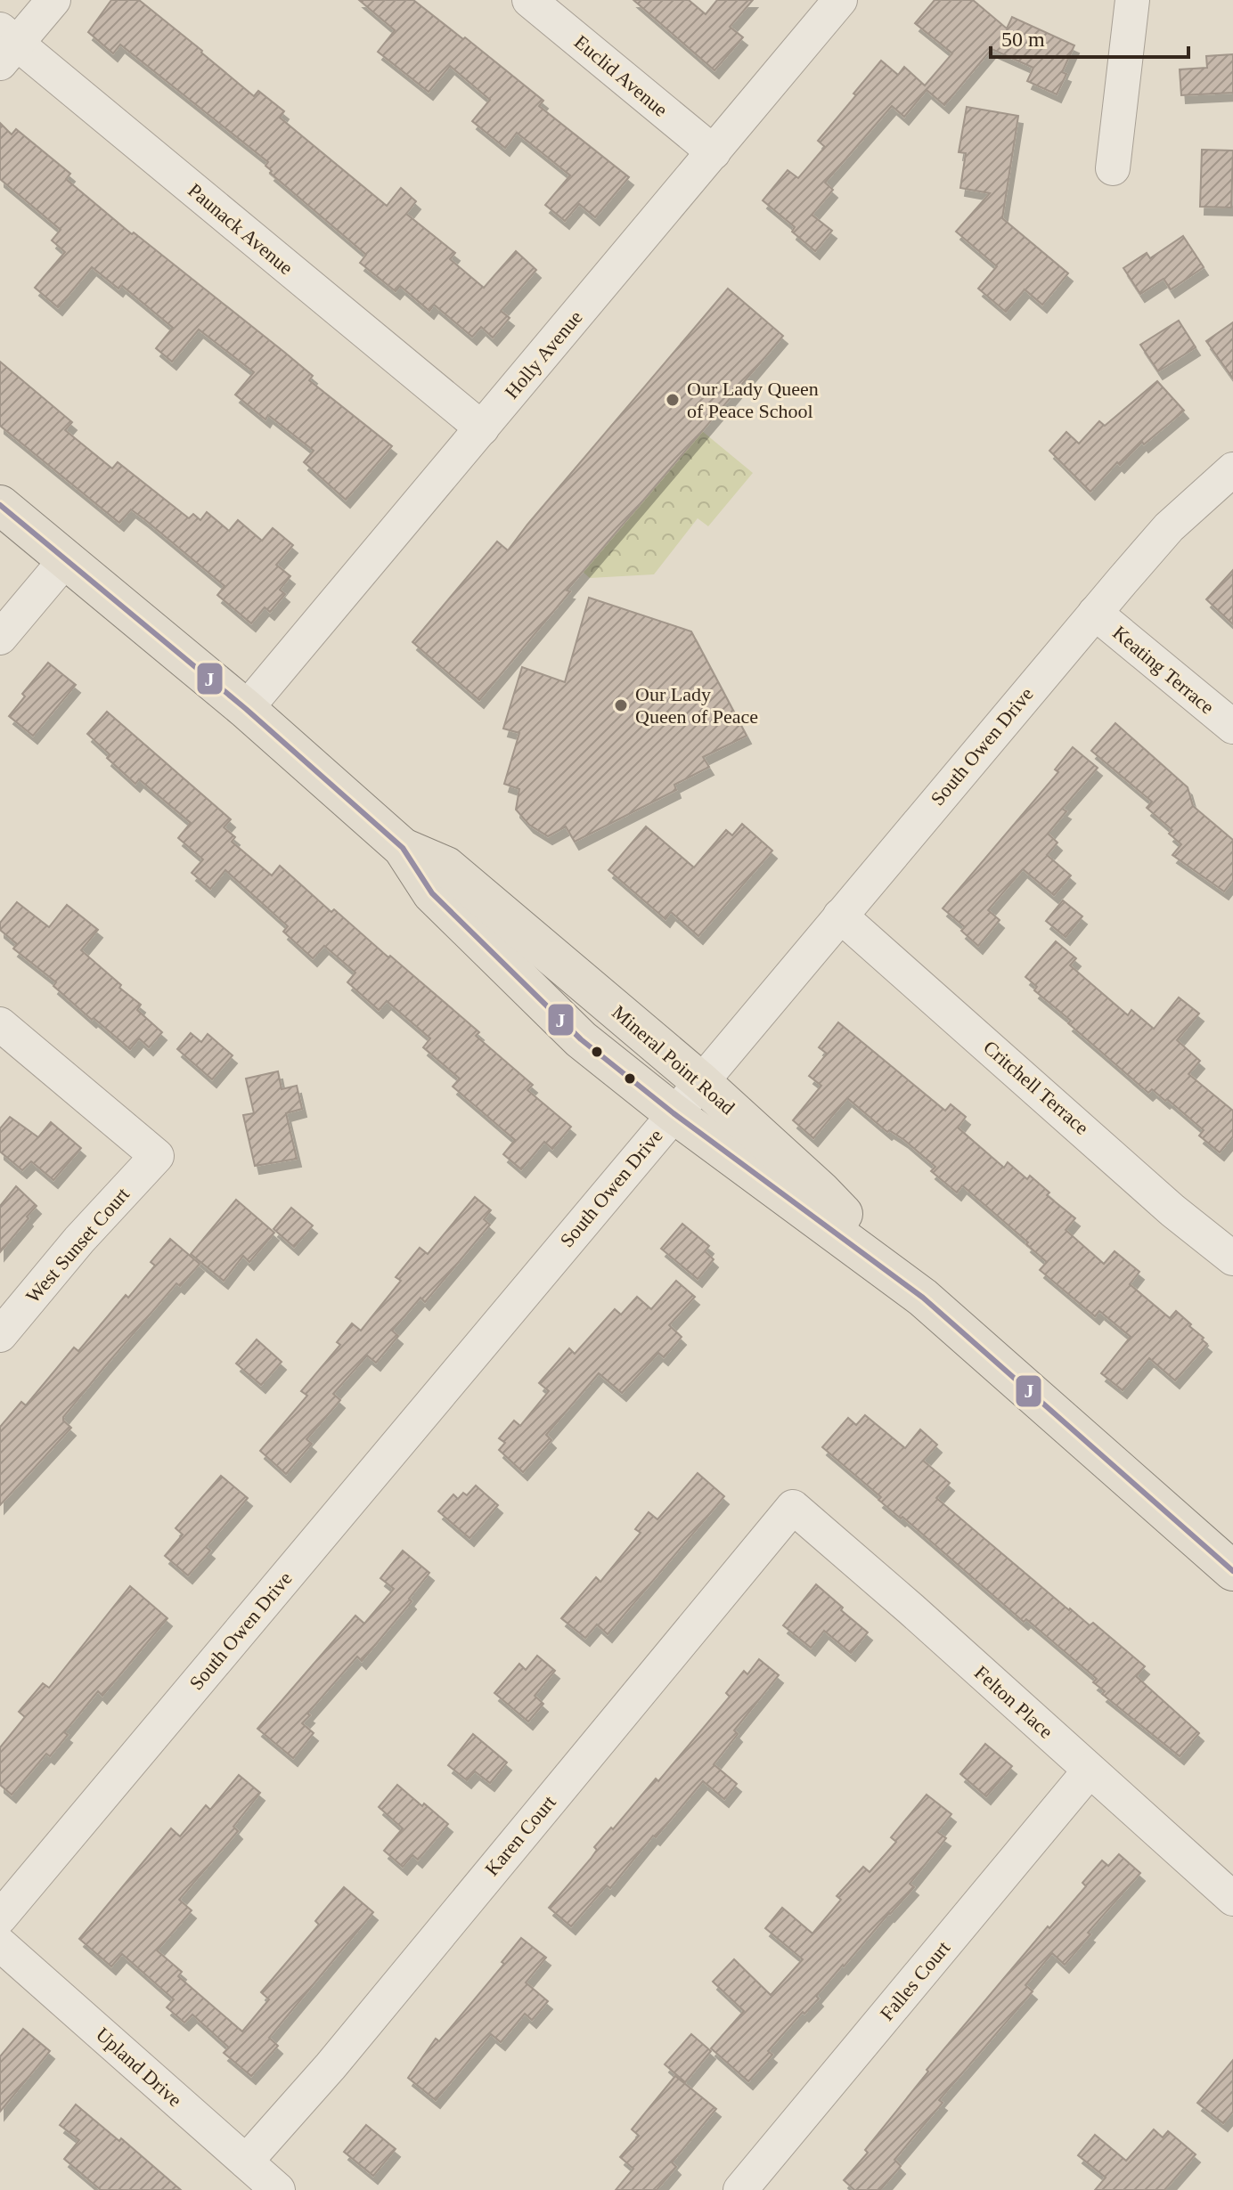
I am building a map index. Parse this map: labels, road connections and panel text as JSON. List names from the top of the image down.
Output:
{
  "streets": {
    "main road": ["Mineral Point Road"],
    "street": [
      "Euclid Avenue",
      "Paunack Avenue",
      "Holly Avenue",
      "Keating Terrace",
      "South Owen Drive",
      "Critchell Terrace",
      "West Sunset Court",
      "Felton Place",
      "Karen Court",
      "Falles Court",
      "Upland Drive"
    ]
  },
  "crossings": [
    ["Euclid Avenue", "Holly Avenue"],
    ["Paunack Avenue", "Holly Avenue"],
    ["Holly Avenue", "Mineral Point Road"],
    ["Keating Terrace", "South Owen Drive"],
    ["South Owen Drive", "Mineral Point Road"],
    ["South Owen Drive", "Critchell Terrace"],
    ["Felton Place", "Karen Court"],
    ["Felton Place", "Falles Court"],
    ["Karen Court", "Upland Drive"]
  ],
  "places": ["Our Lady Queen of Peace School", "Our Lady Queen of Peace"],
  "lines": ["transit line J"],
  "scale_bar": "50 m"
}
